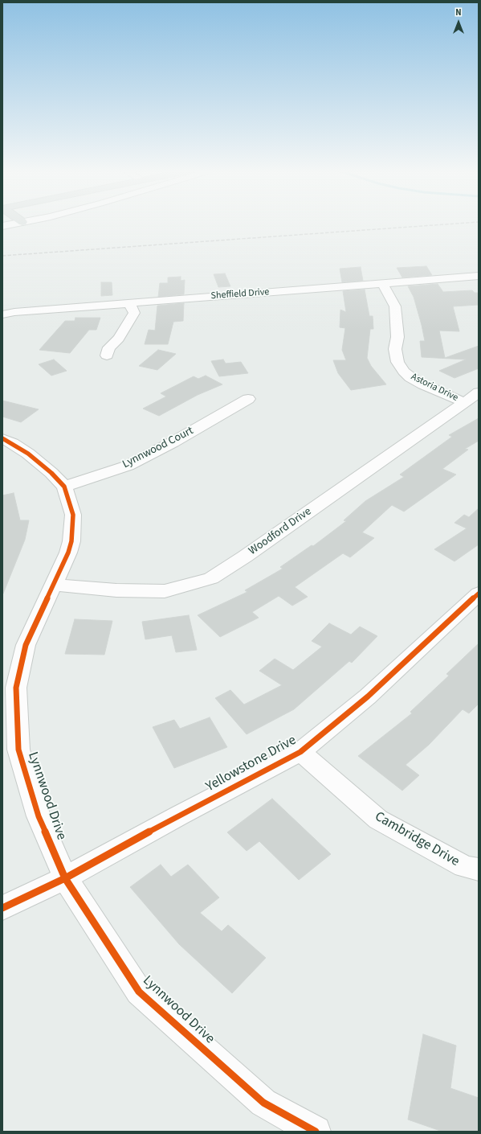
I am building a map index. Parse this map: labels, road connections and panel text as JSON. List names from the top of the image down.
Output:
{
  "streets": {
    "street": [
      "Sheffield Drive",
      "Astoria Drive",
      "Lynnwood Court",
      "Woodford Drive",
      "Yellowstone Drive",
      "Lynnwood Drive",
      "Cambridge Drive"
    ]
  },
  "crossings": [
    ["Sheffield Drive", "Astoria Drive"],
    ["Astoria Drive", "Woodford Drive"],
    ["Lynnwood Court", "Lynnwood Drive"],
    ["Woodford Drive", "Lynnwood Drive"],
    ["Yellowstone Drive", "Lynnwood Drive"],
    ["Yellowstone Drive", "Cambridge Drive"]
  ],
  "north": "top"
}
